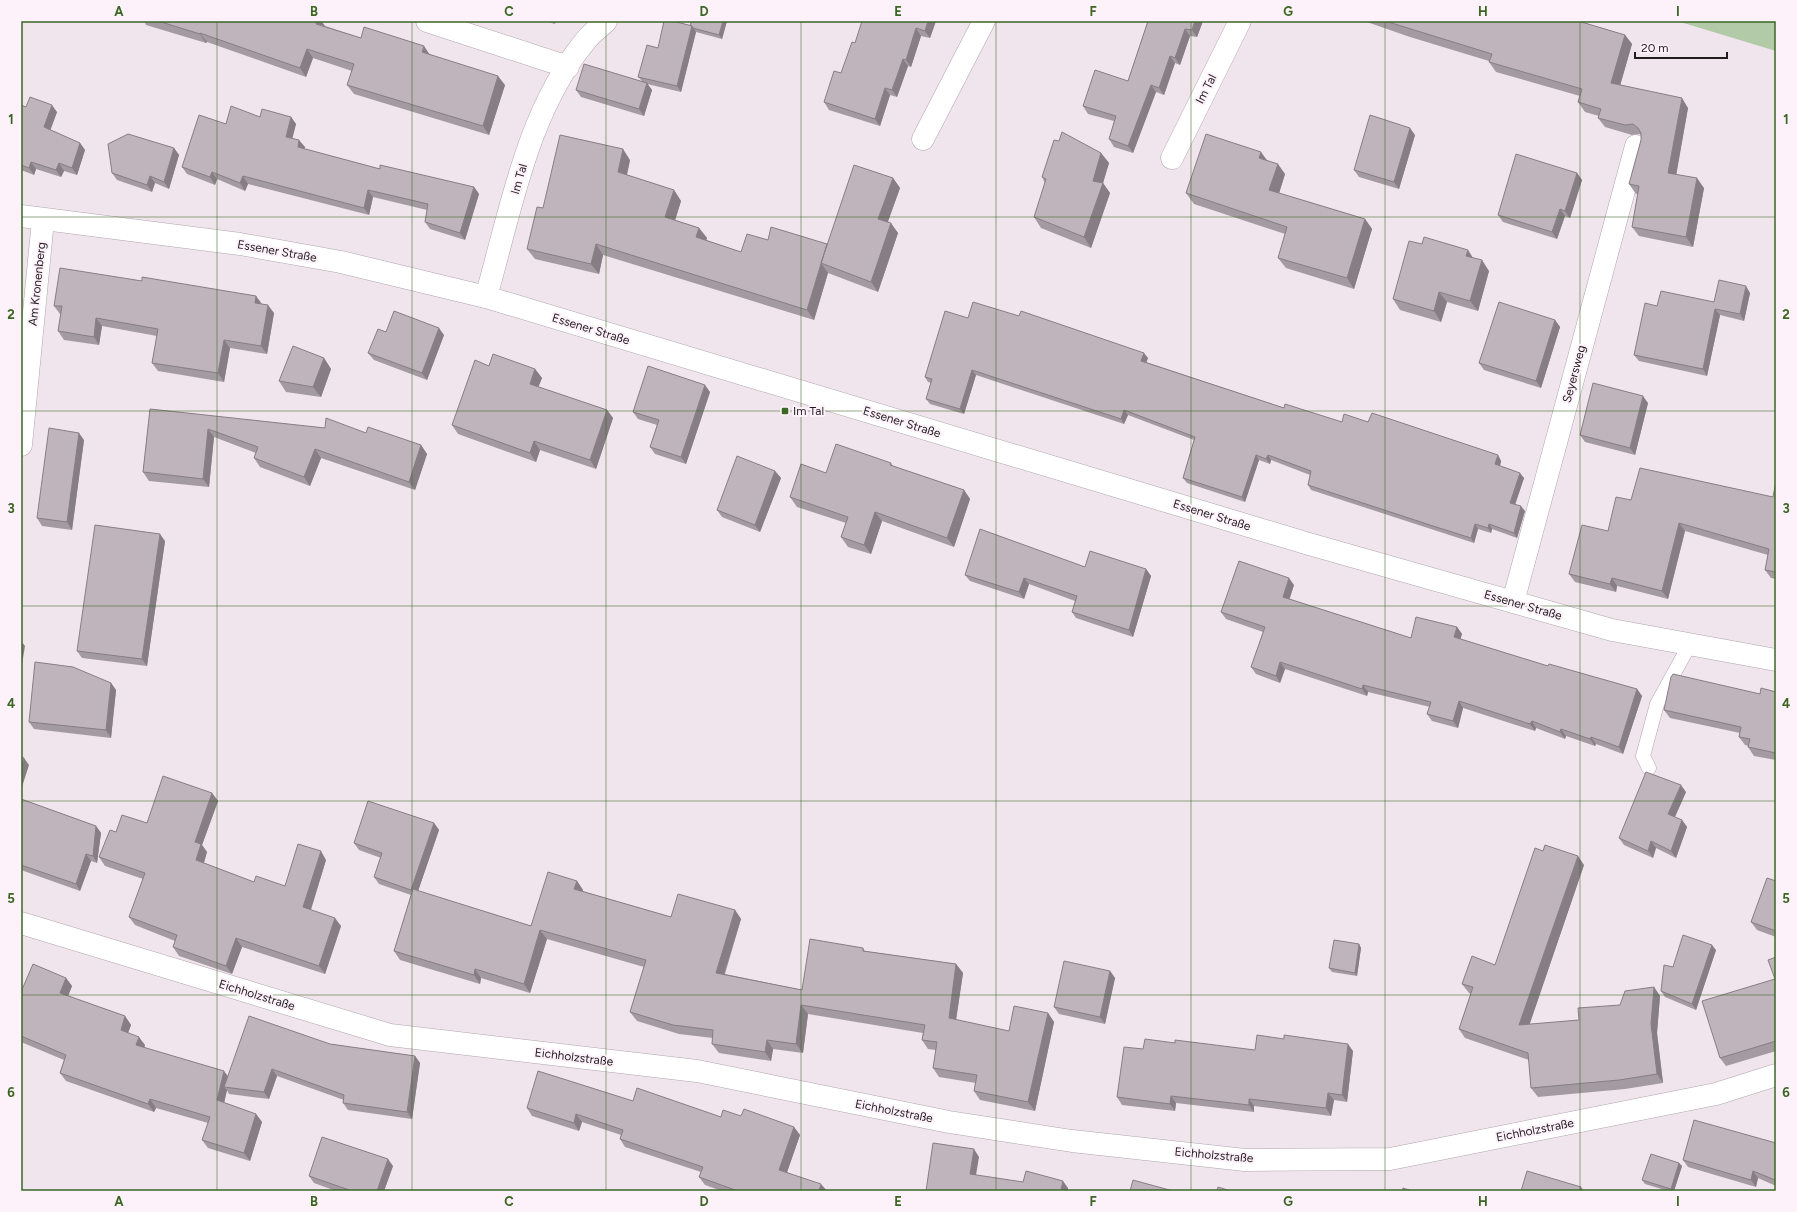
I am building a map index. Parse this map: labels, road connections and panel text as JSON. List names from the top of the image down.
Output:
{
  "streets": {
    "street": [
      "Im Tal",
      "Essener Straße",
      "Am Kronenberg",
      "Seyersweg",
      "Eichholzstraße"
    ]
  },
  "crossings": [
    ["Im Tal", "Essener Straße"],
    ["Essener Straße", "Am Kronenberg"],
    ["Essener Straße", "Seyersweg"]
  ],
  "places": {
    "transit": ["Im Tal"]
  },
  "scale_bar": "20 m",
  "grid": {
    "columns": [
      "A",
      "B",
      "C",
      "D",
      "E",
      "F",
      "G",
      "H",
      "I"
    ],
    "rows": [
      "1",
      "2",
      "3",
      "4",
      "5",
      "6"
    ]
  }
}
